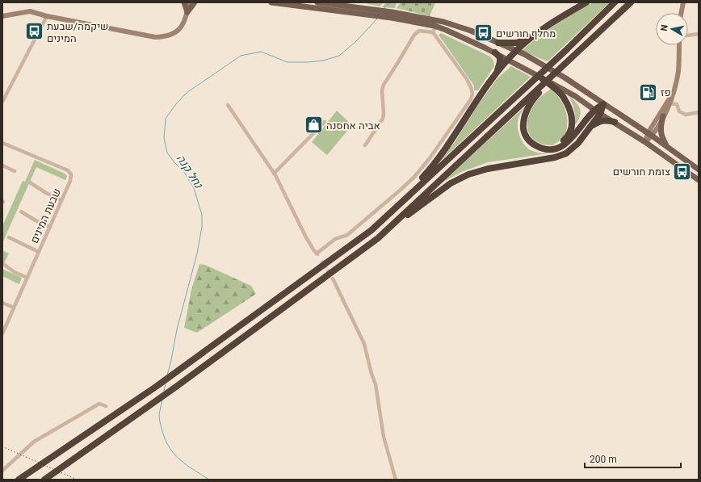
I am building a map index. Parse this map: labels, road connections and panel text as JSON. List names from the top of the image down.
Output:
{
  "streets": {
    "street": ["שבעת המינים"]
  },
  "water": ["נחל קנה"],
  "places": {
    "bus stop": ["שיקמה/שבעת המינים", "מחלף חורשים", "צומת חורשים"],
    "fuel station": ["פז"],
    "shop": ["אביה אחסנה"]
  },
  "scale_bar": "200 m",
  "north": "left"
}
